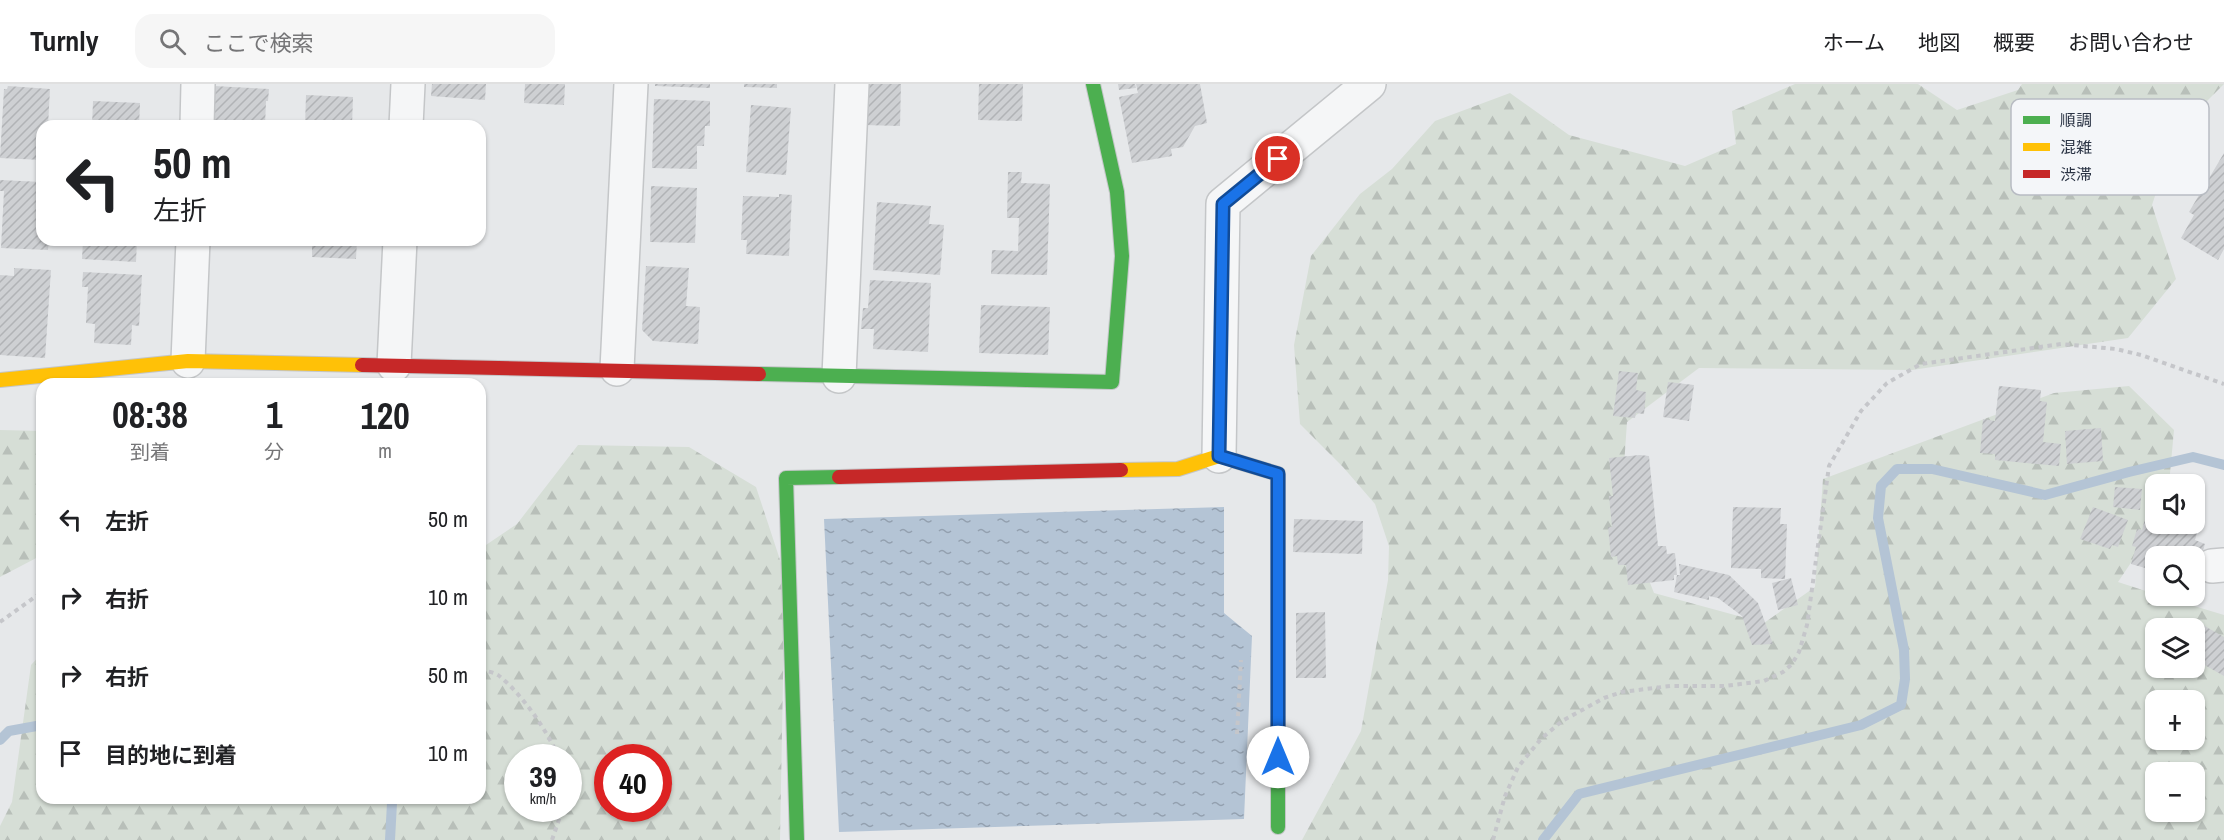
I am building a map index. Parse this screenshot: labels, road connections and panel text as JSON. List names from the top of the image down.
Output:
{
  "legend": ["順調", "混雑", "渋滞"],
  "page": {
    "header": "Turnly",
    "search": "ここで検索",
    "nav": [
      "ホーム",
      "地図",
      "概要",
      "お問い合わせ"
    ],
    "turn": ["50 m", "左折"],
    "eta": [
      "08:38",
      "到着",
      "1",
      "分",
      "120",
      "m"
    ],
    "map_buttons": ["+", "−"],
    "list": [
      {
        "name": "左折",
        "value": "50 m"
      },
      {
        "name": "右折",
        "value": "10 m"
      },
      {
        "name": "右折",
        "value": "50 m"
      },
      {
        "name": "目的地に到着",
        "value": "10 m"
      }
    ],
    "speed": "39 km/h",
    "limit": "40"
  }
}
